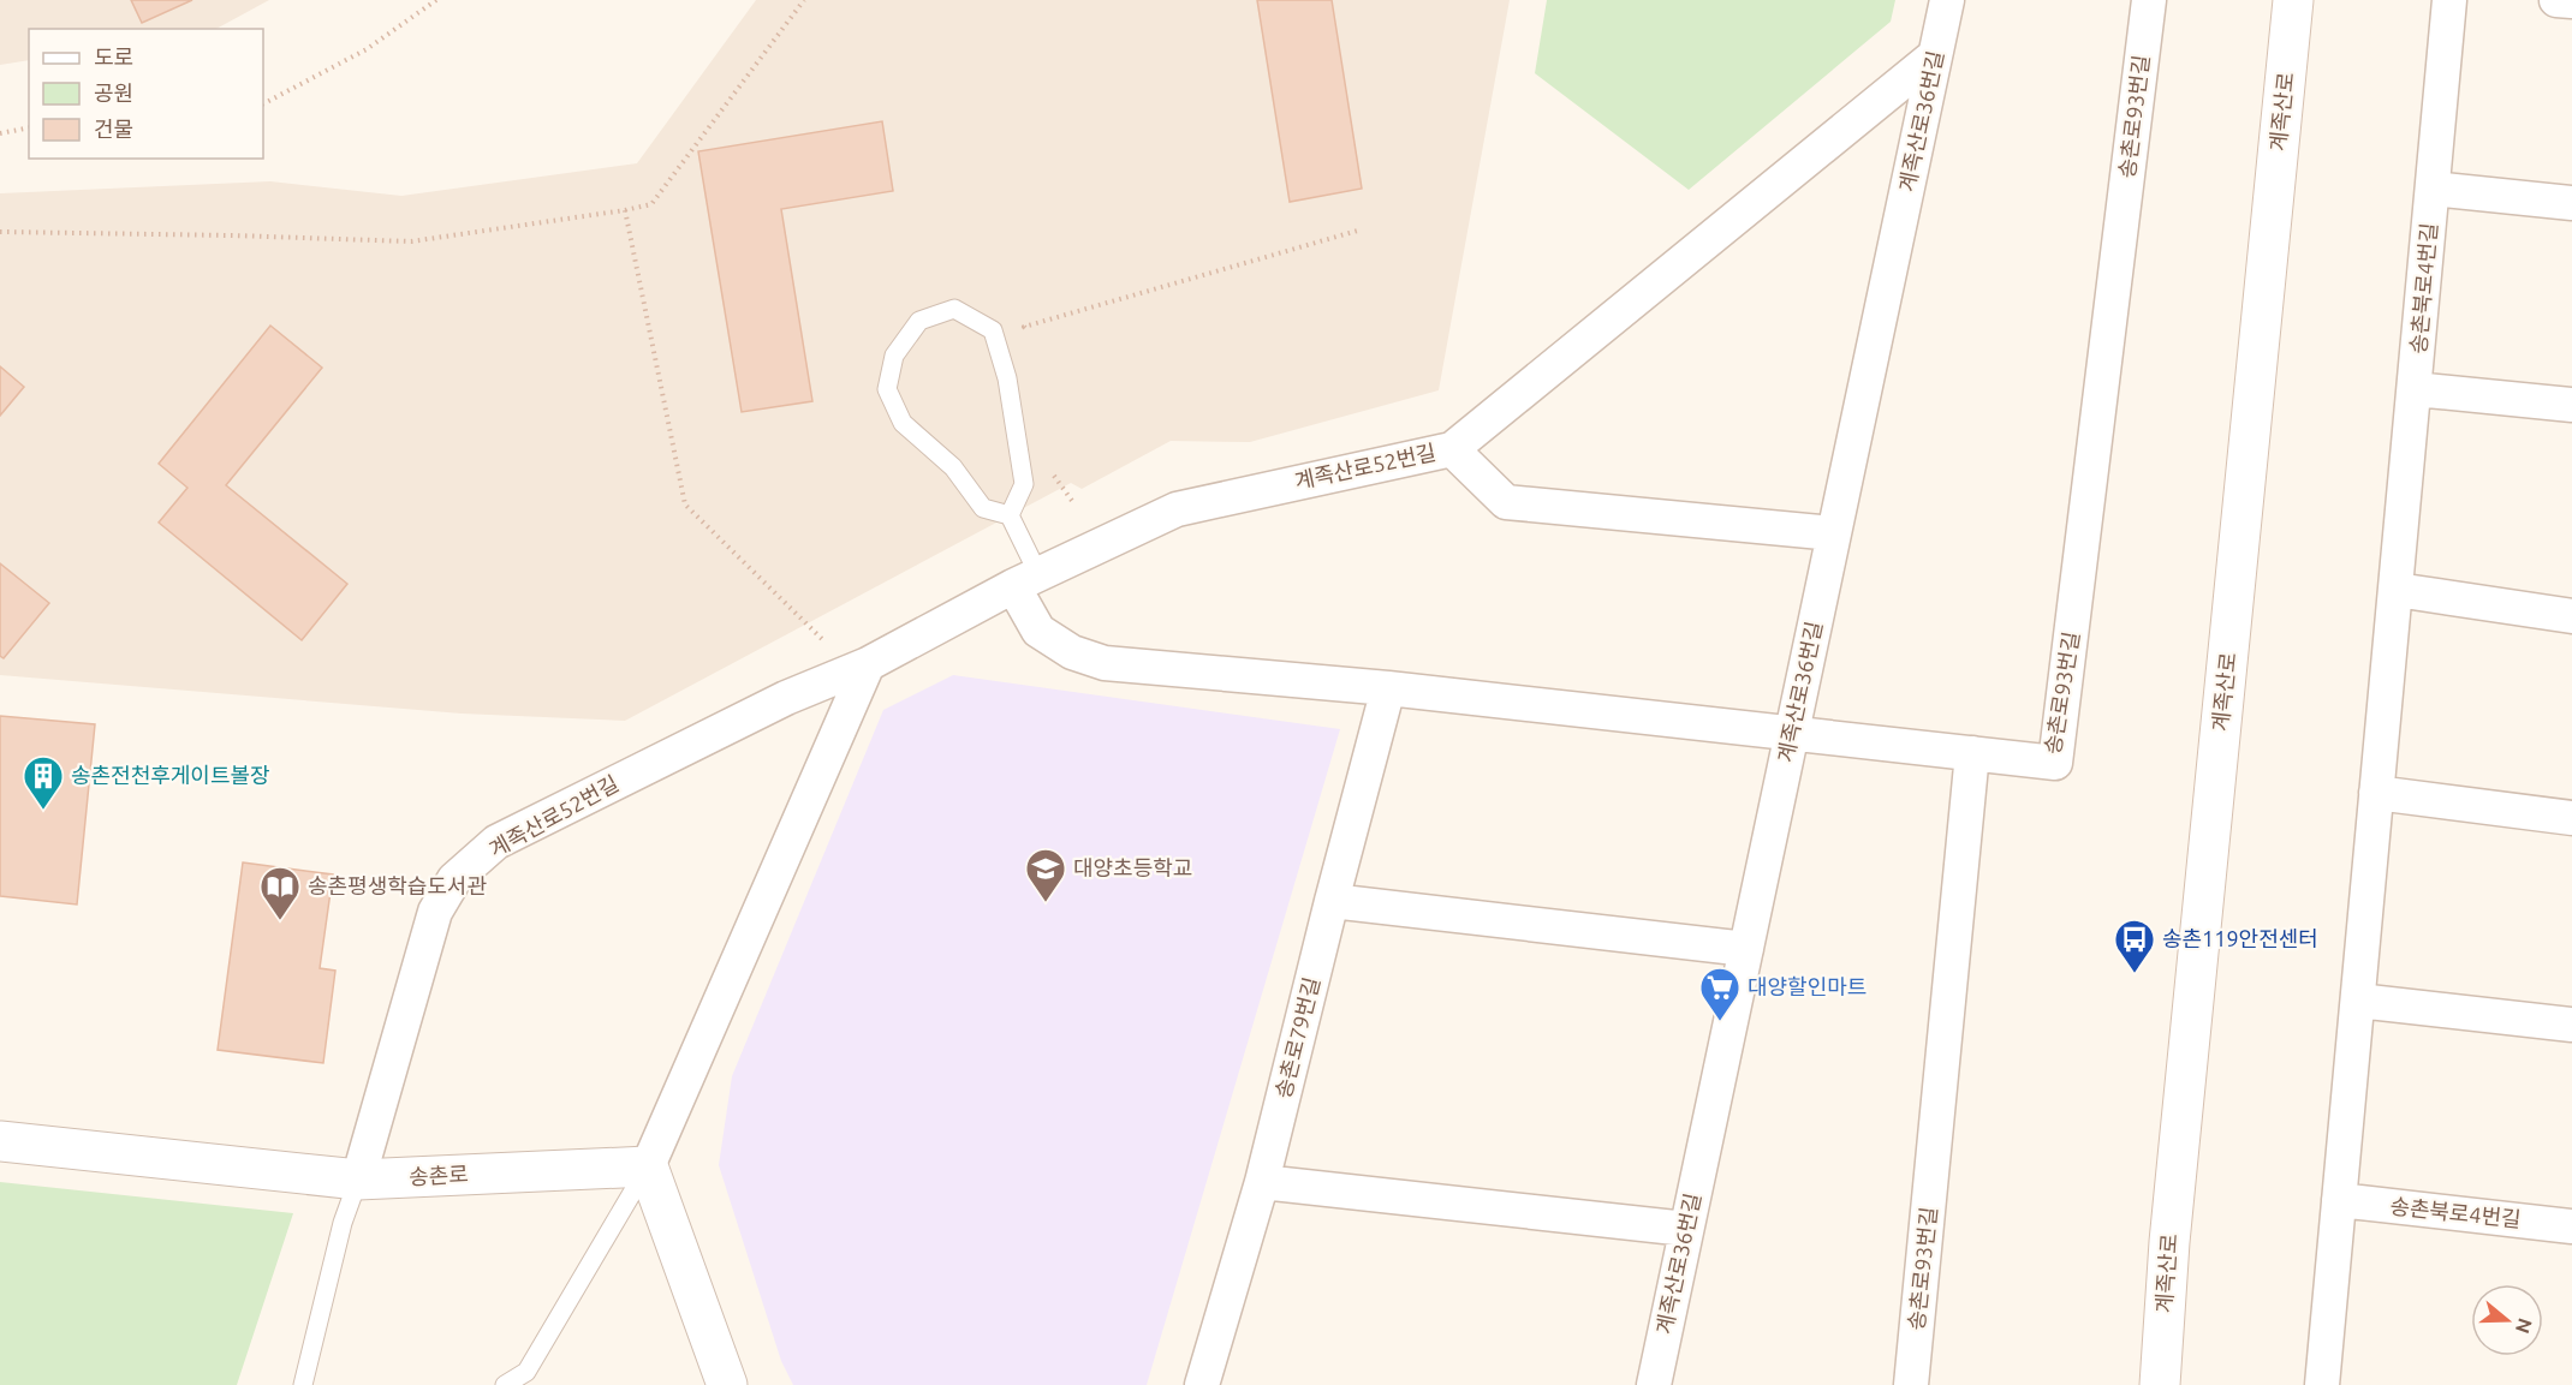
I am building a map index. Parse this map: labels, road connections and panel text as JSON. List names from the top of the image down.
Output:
{
  "streets": {
    "main road": ["계족산로", "송촌로"],
    "street": [
      "송촌로93번길",
      "계족산로36번길",
      "송촌북로4번길",
      "계족산로52번길",
      "송촌로79번길"
    ]
  },
  "crossings": [
    ["계족산로36번길", "계족산로52번길"],
    ["계족산로52번길", "송촌로"]
  ],
  "places": {
    "building": ["송촌전천후게이트볼장"],
    "school or university": ["대양초등학교"],
    "library": ["송촌평생학습도서관"],
    "bus stop": ["송촌119안전센터"],
    "supermarket": ["대양할인마트"]
  },
  "legend": ["도로", "공원", "건물"],
  "north": "right"
}
